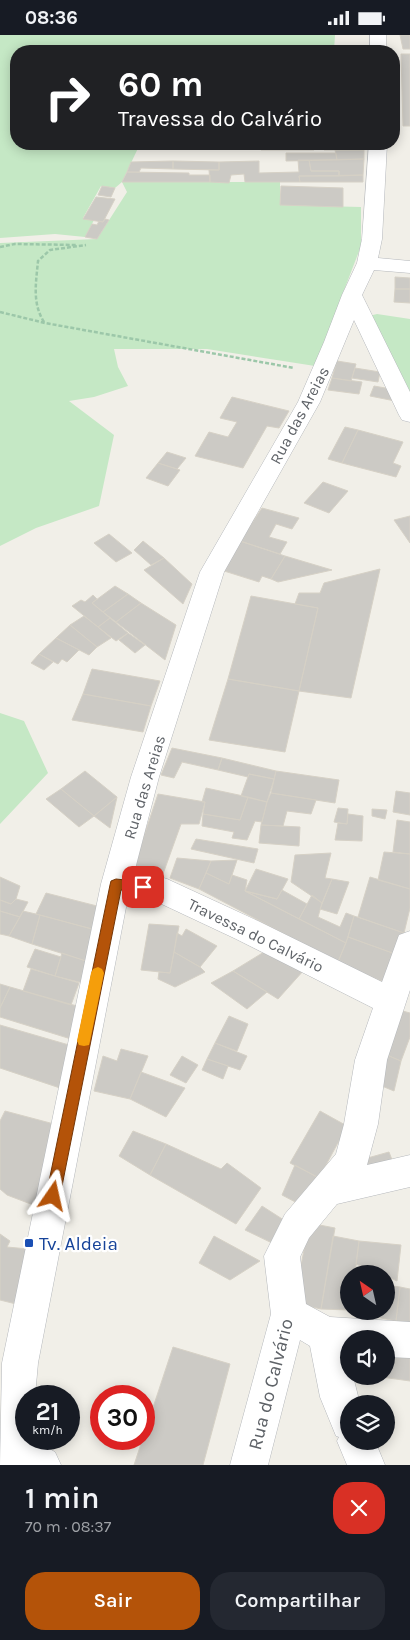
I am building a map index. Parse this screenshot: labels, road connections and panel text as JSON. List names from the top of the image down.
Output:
{
  "streets": {
    "street": ["Rua das Areias", "Travessa do Calvário", "Rua do Calvário"]
  },
  "crossings": [
    ["Rua das Areias", "Travessa do Calvário"],
    ["Travessa do Calvário", "Rua do Calvário"]
  ],
  "places": {
    "transit": ["Tv. Aldeia"]
  },
  "north": "top left",
  "page": {
    "status": "08:36",
    "turn": ["60 m", "Travessa do Calvário"],
    "speed": "21 km/h",
    "limit": "30",
    "heading": ["1 min", "70 m · 08:37"],
    "buttons": ["Sair", "Compartilhar"]
  }
}
